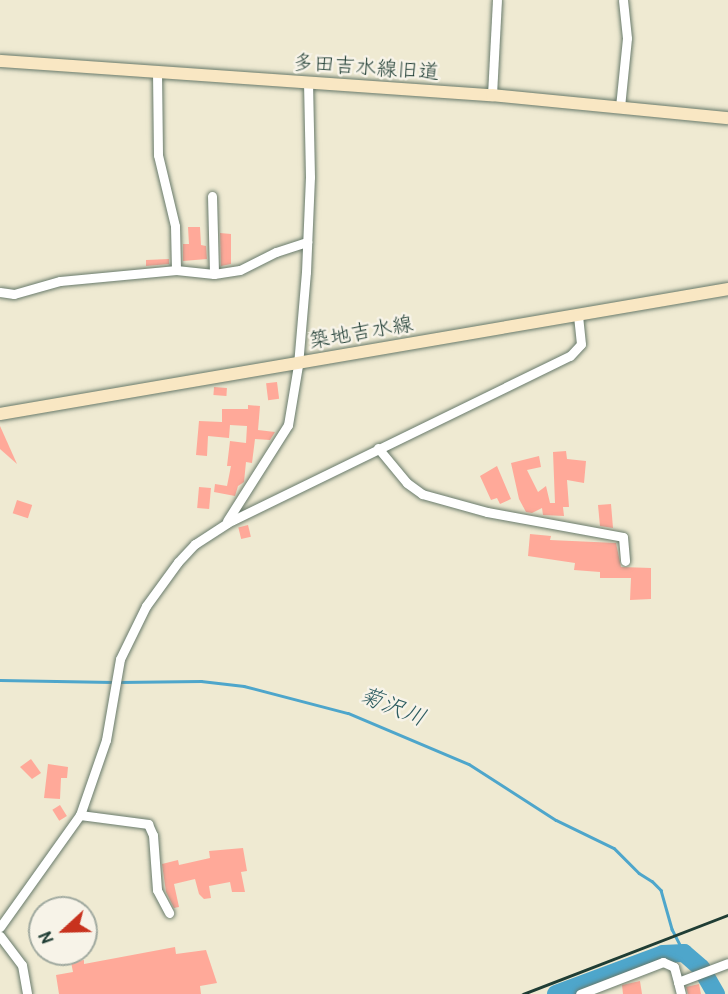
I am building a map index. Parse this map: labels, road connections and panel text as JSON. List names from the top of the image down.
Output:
{
  "streets": {
    "main road": ["多田吉水線旧道", "築地吉水線"]
  },
  "water": ["菊沢川"],
  "north": "left"
}
